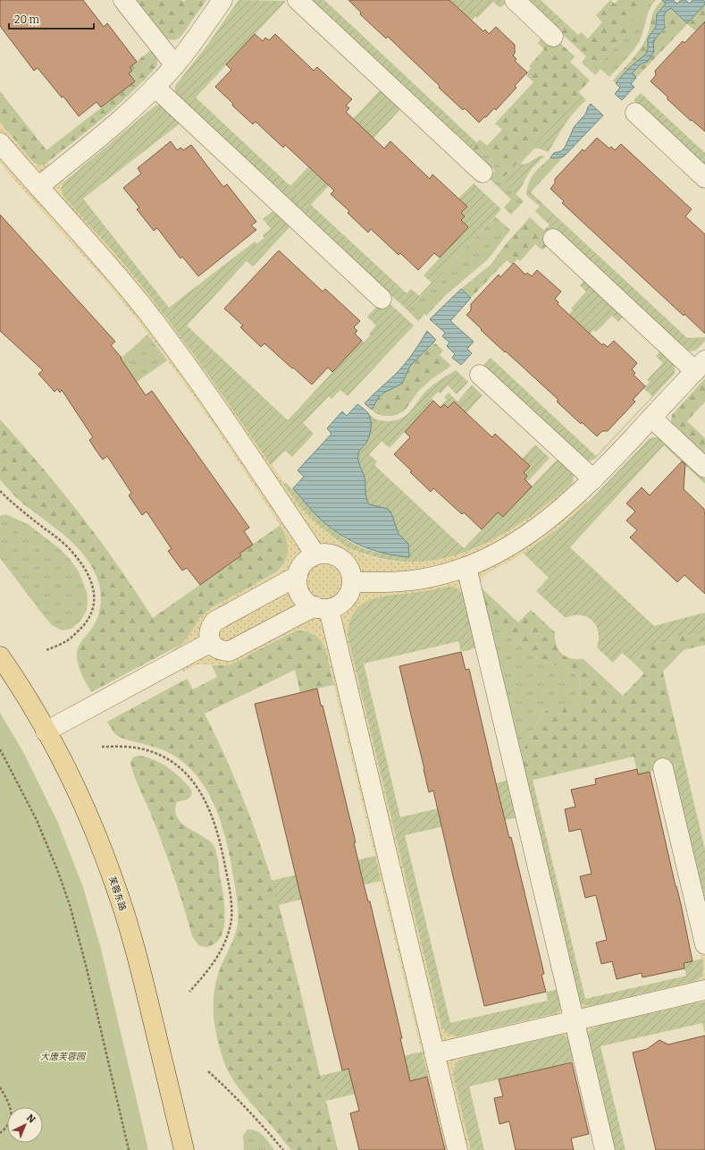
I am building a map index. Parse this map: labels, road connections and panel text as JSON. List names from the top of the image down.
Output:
{
  "streets": {
    "main road": ["芙蓉东路"]
  },
  "parks": ["大唐芙蓉园"],
  "scale_bar": "20 m",
  "north": "top right"
}
